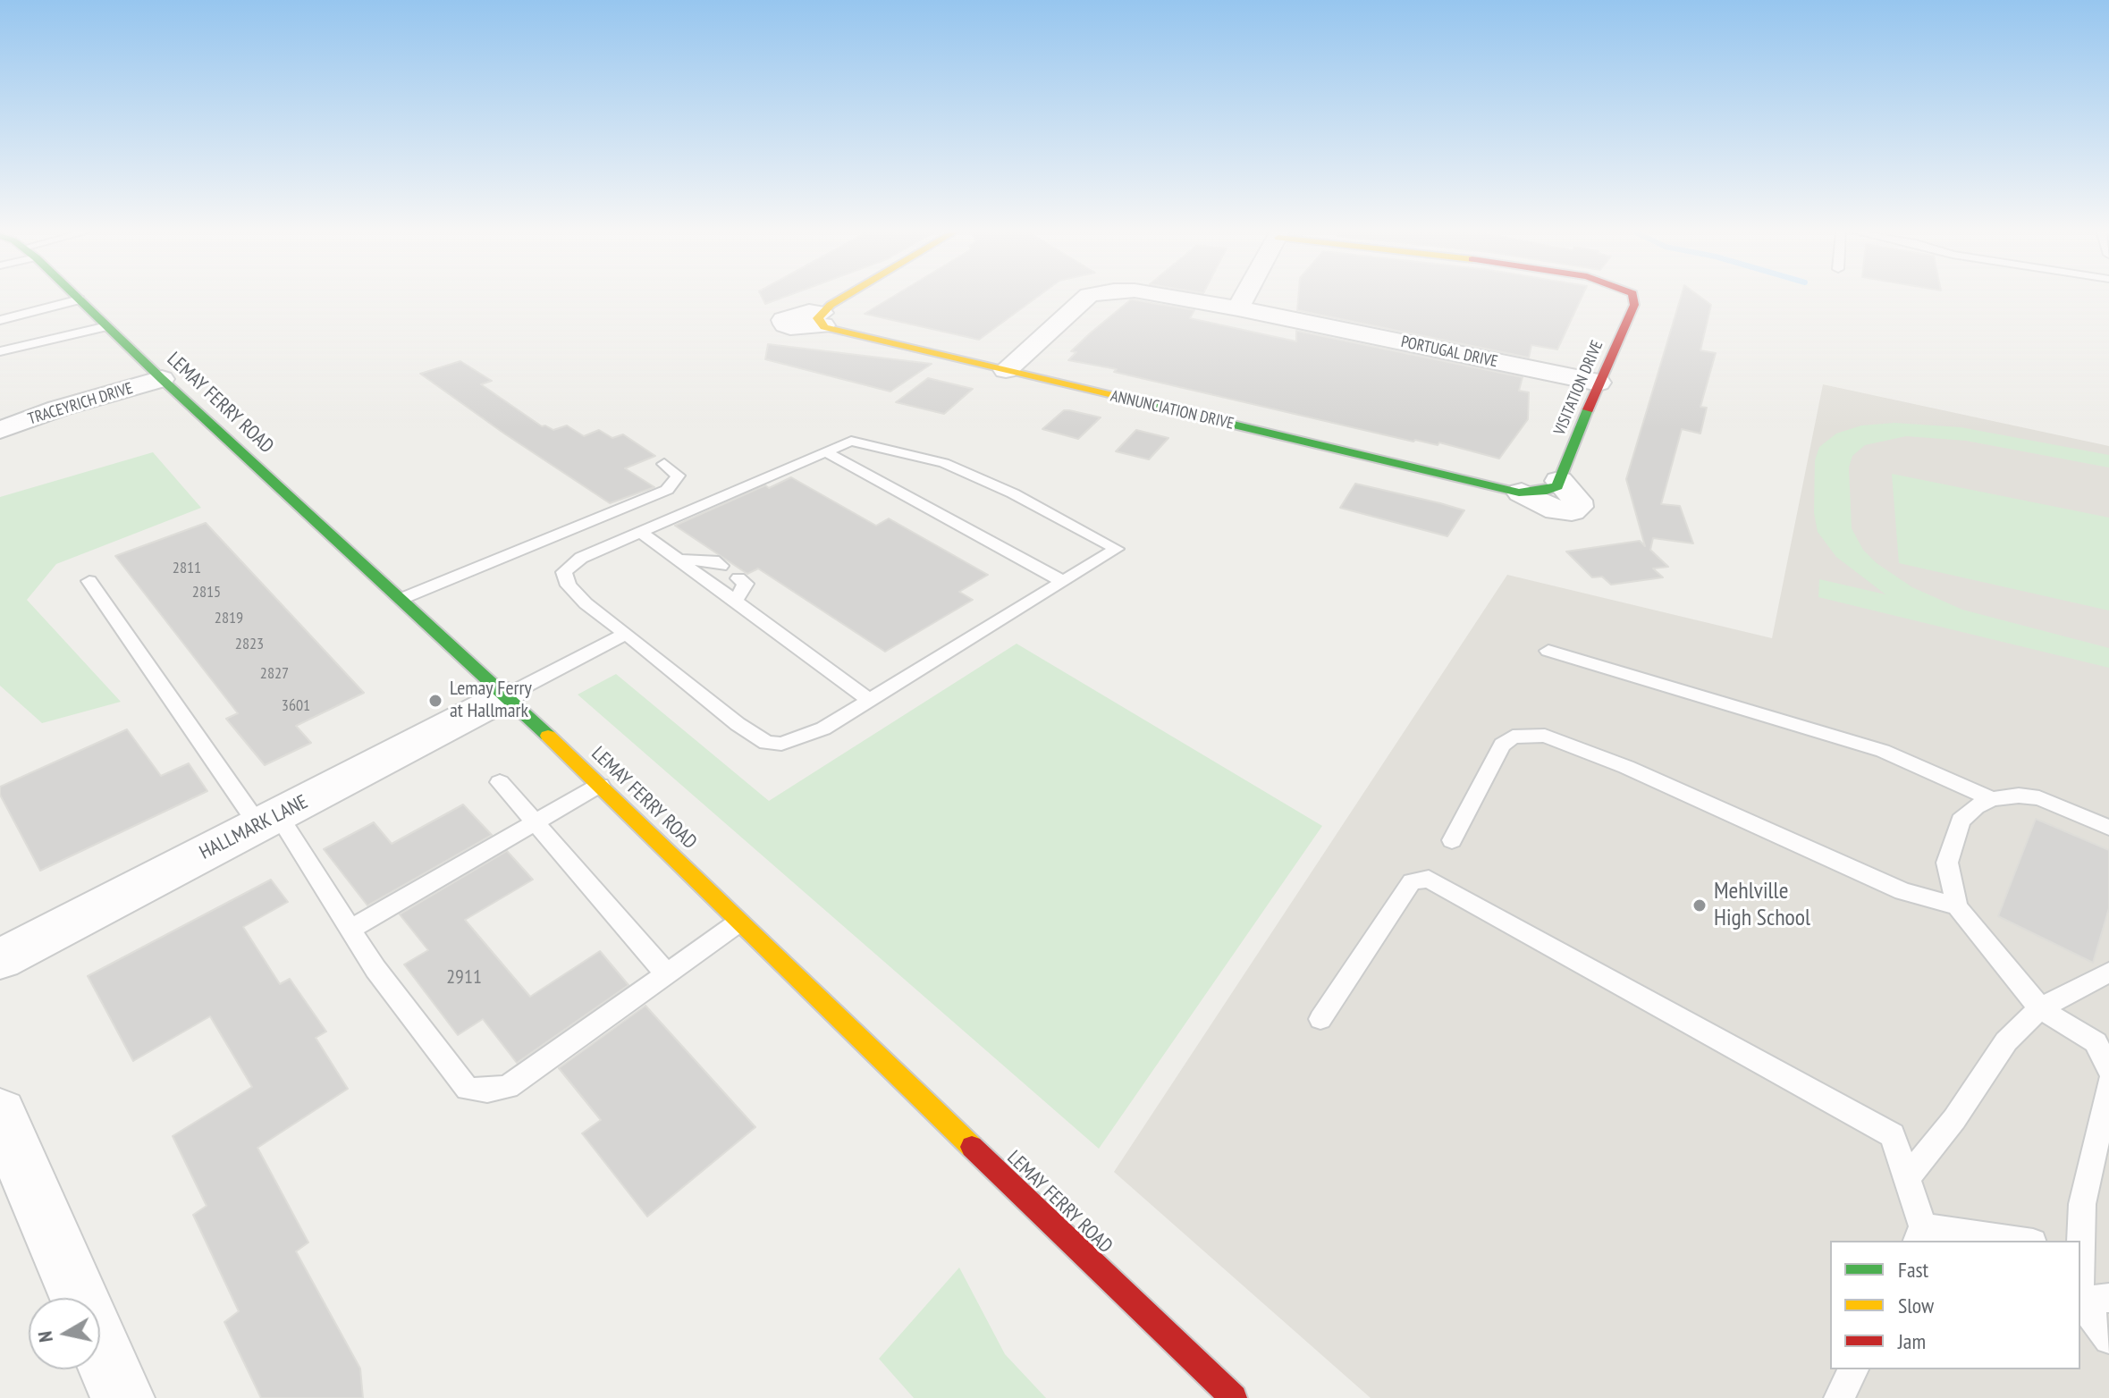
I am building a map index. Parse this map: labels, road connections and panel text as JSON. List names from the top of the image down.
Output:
{
  "streets": {
    "street": [
      "PORTUGAL DRIVE",
      "VISITATION DRIVE",
      "LEMAY FERRY ROAD",
      "TRACEYRICH DRIVE",
      "ANNUNCIATION DRIVE",
      "HALLMARK LANE"
    ]
  },
  "crossings": [
    ["PORTUGAL DRIVE", "VISITATION DRIVE"],
    ["PORTUGAL DRIVE", "ANNUNCIATION DRIVE"],
    ["VISITATION DRIVE", "ANNUNCIATION DRIVE"],
    ["LEMAY FERRY ROAD", "TRACEYRICH DRIVE"],
    ["LEMAY FERRY ROAD", "HALLMARK LANE"]
  ],
  "places": ["Lemay Ferry at Hallmark", "Mehlville High School"],
  "house_numbers": [
    "2811",
    "2815",
    "2819",
    "2823",
    "2827",
    "3601",
    "2911"
  ],
  "legend": ["Fast", "Slow", "Jam"],
  "north": "left"
}
